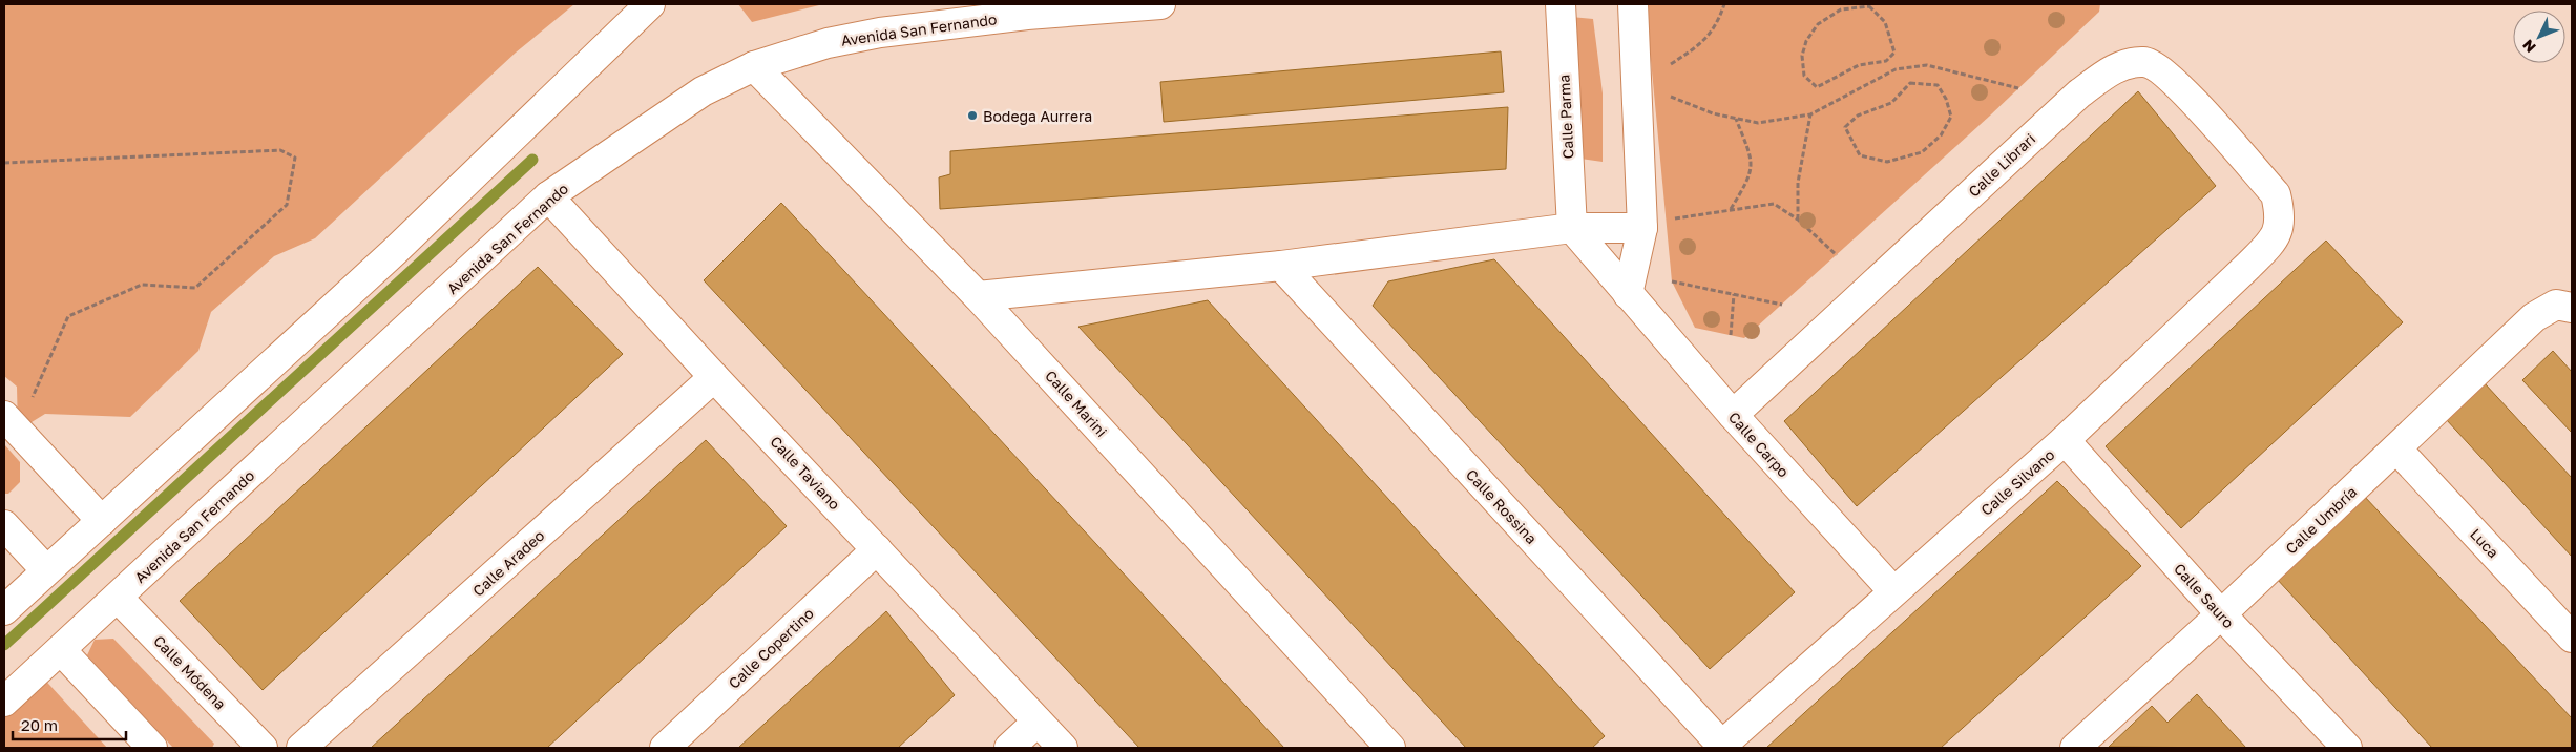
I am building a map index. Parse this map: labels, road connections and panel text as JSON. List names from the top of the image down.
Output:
{
  "streets": {
    "street": [
      "Avenida San Fernando",
      "Calle Parma",
      "Calle Librari",
      "Calle Marini",
      "Calle Carpo",
      "Calle Taviano",
      "Calle Silvano",
      "Calle Rossina",
      "Calle Umbría",
      "Luca",
      "Calle Aradeo",
      "Calle Sauro",
      "Calle Copertino",
      "Calle Módena"
    ]
  },
  "crossings": [
    ["Avenida San Fernando", "Calle Marini"],
    ["Avenida San Fernando", "Calle Taviano"],
    ["Avenida San Fernando", "Calle Módena"],
    ["Calle Parma", "Calle Carpo"],
    ["Calle Librari", "Calle Carpo"],
    ["Calle Librari", "Calle Silvano"],
    ["Calle Carpo", "Calle Silvano"],
    ["Calle Taviano", "Calle Aradeo"],
    ["Calle Taviano", "Calle Copertino"],
    ["Calle Silvano", "Calle Rossina"],
    ["Calle Silvano", "Calle Sauro"],
    ["Calle Umbría", "Luca"],
    ["Calle Umbría", "Calle Sauro"]
  ],
  "places": ["Bodega Aurrera"],
  "scale_bar": "20 m",
  "north": "bottom left"
}
